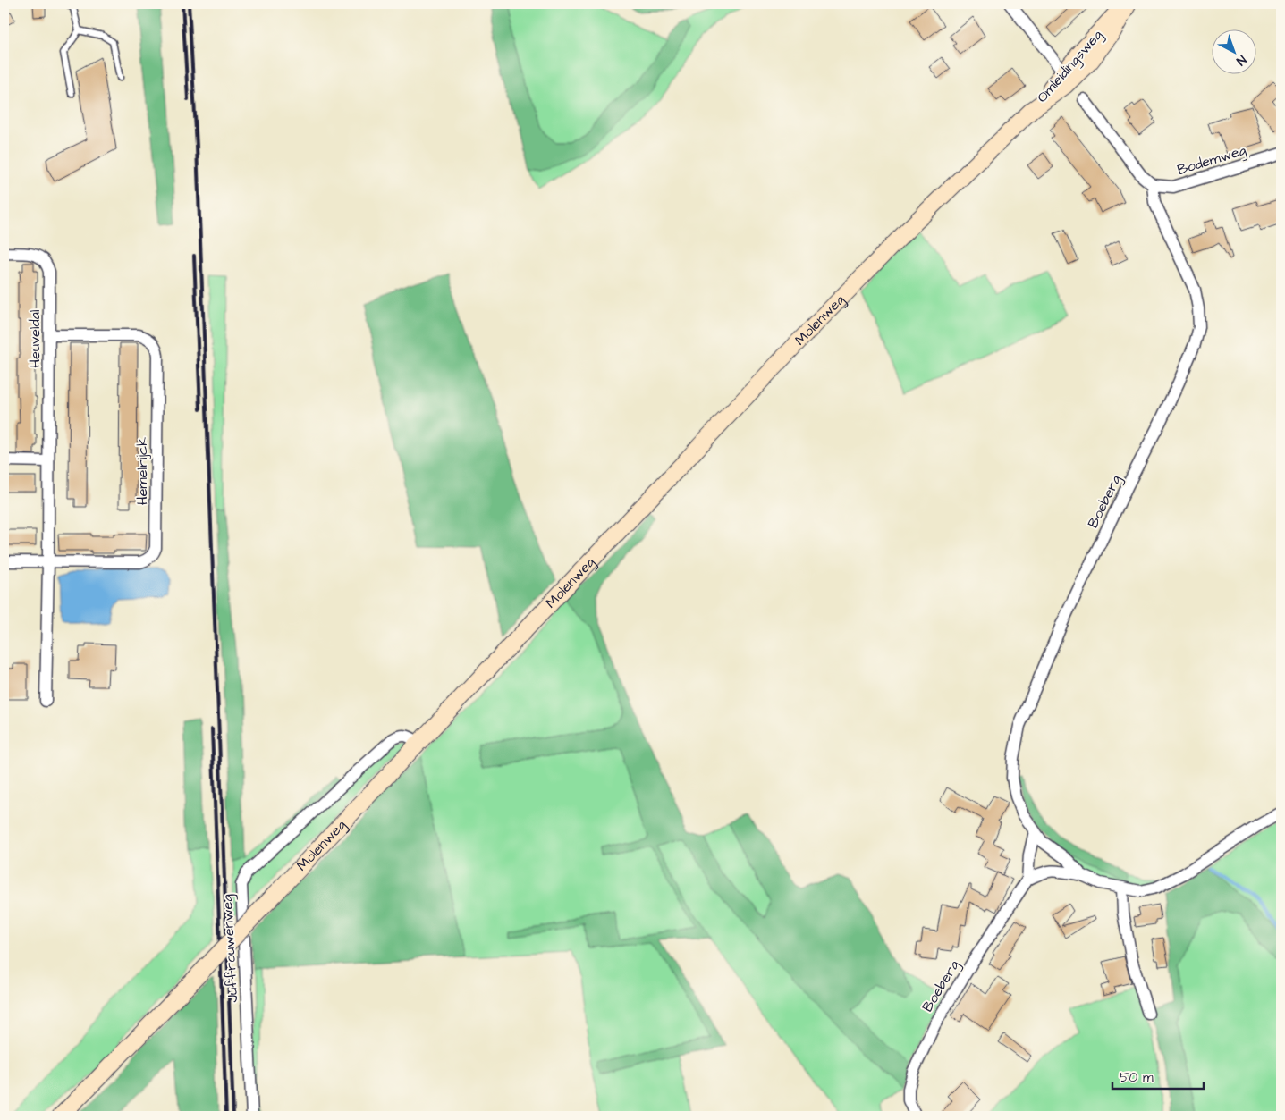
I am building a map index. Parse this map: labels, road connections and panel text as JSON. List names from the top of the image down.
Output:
{
  "streets": {
    "main road": ["Omleidingsweg", "Molenweg"],
    "street": [
      "Bodemweg",
      "Heuveldal",
      "Hemelrijck",
      "Boeberg",
      "Juffrouwenweg"
    ]
  },
  "crossings": [
    ["Omleidingsweg", "Molenweg"],
    ["Bodemweg", "Boeberg"],
    ["Molenweg", "Juffrouwenweg"],
    ["Heuveldal", "Hemelrijck"]
  ],
  "scale_bar": "50 m",
  "north": "bottom right"
}
